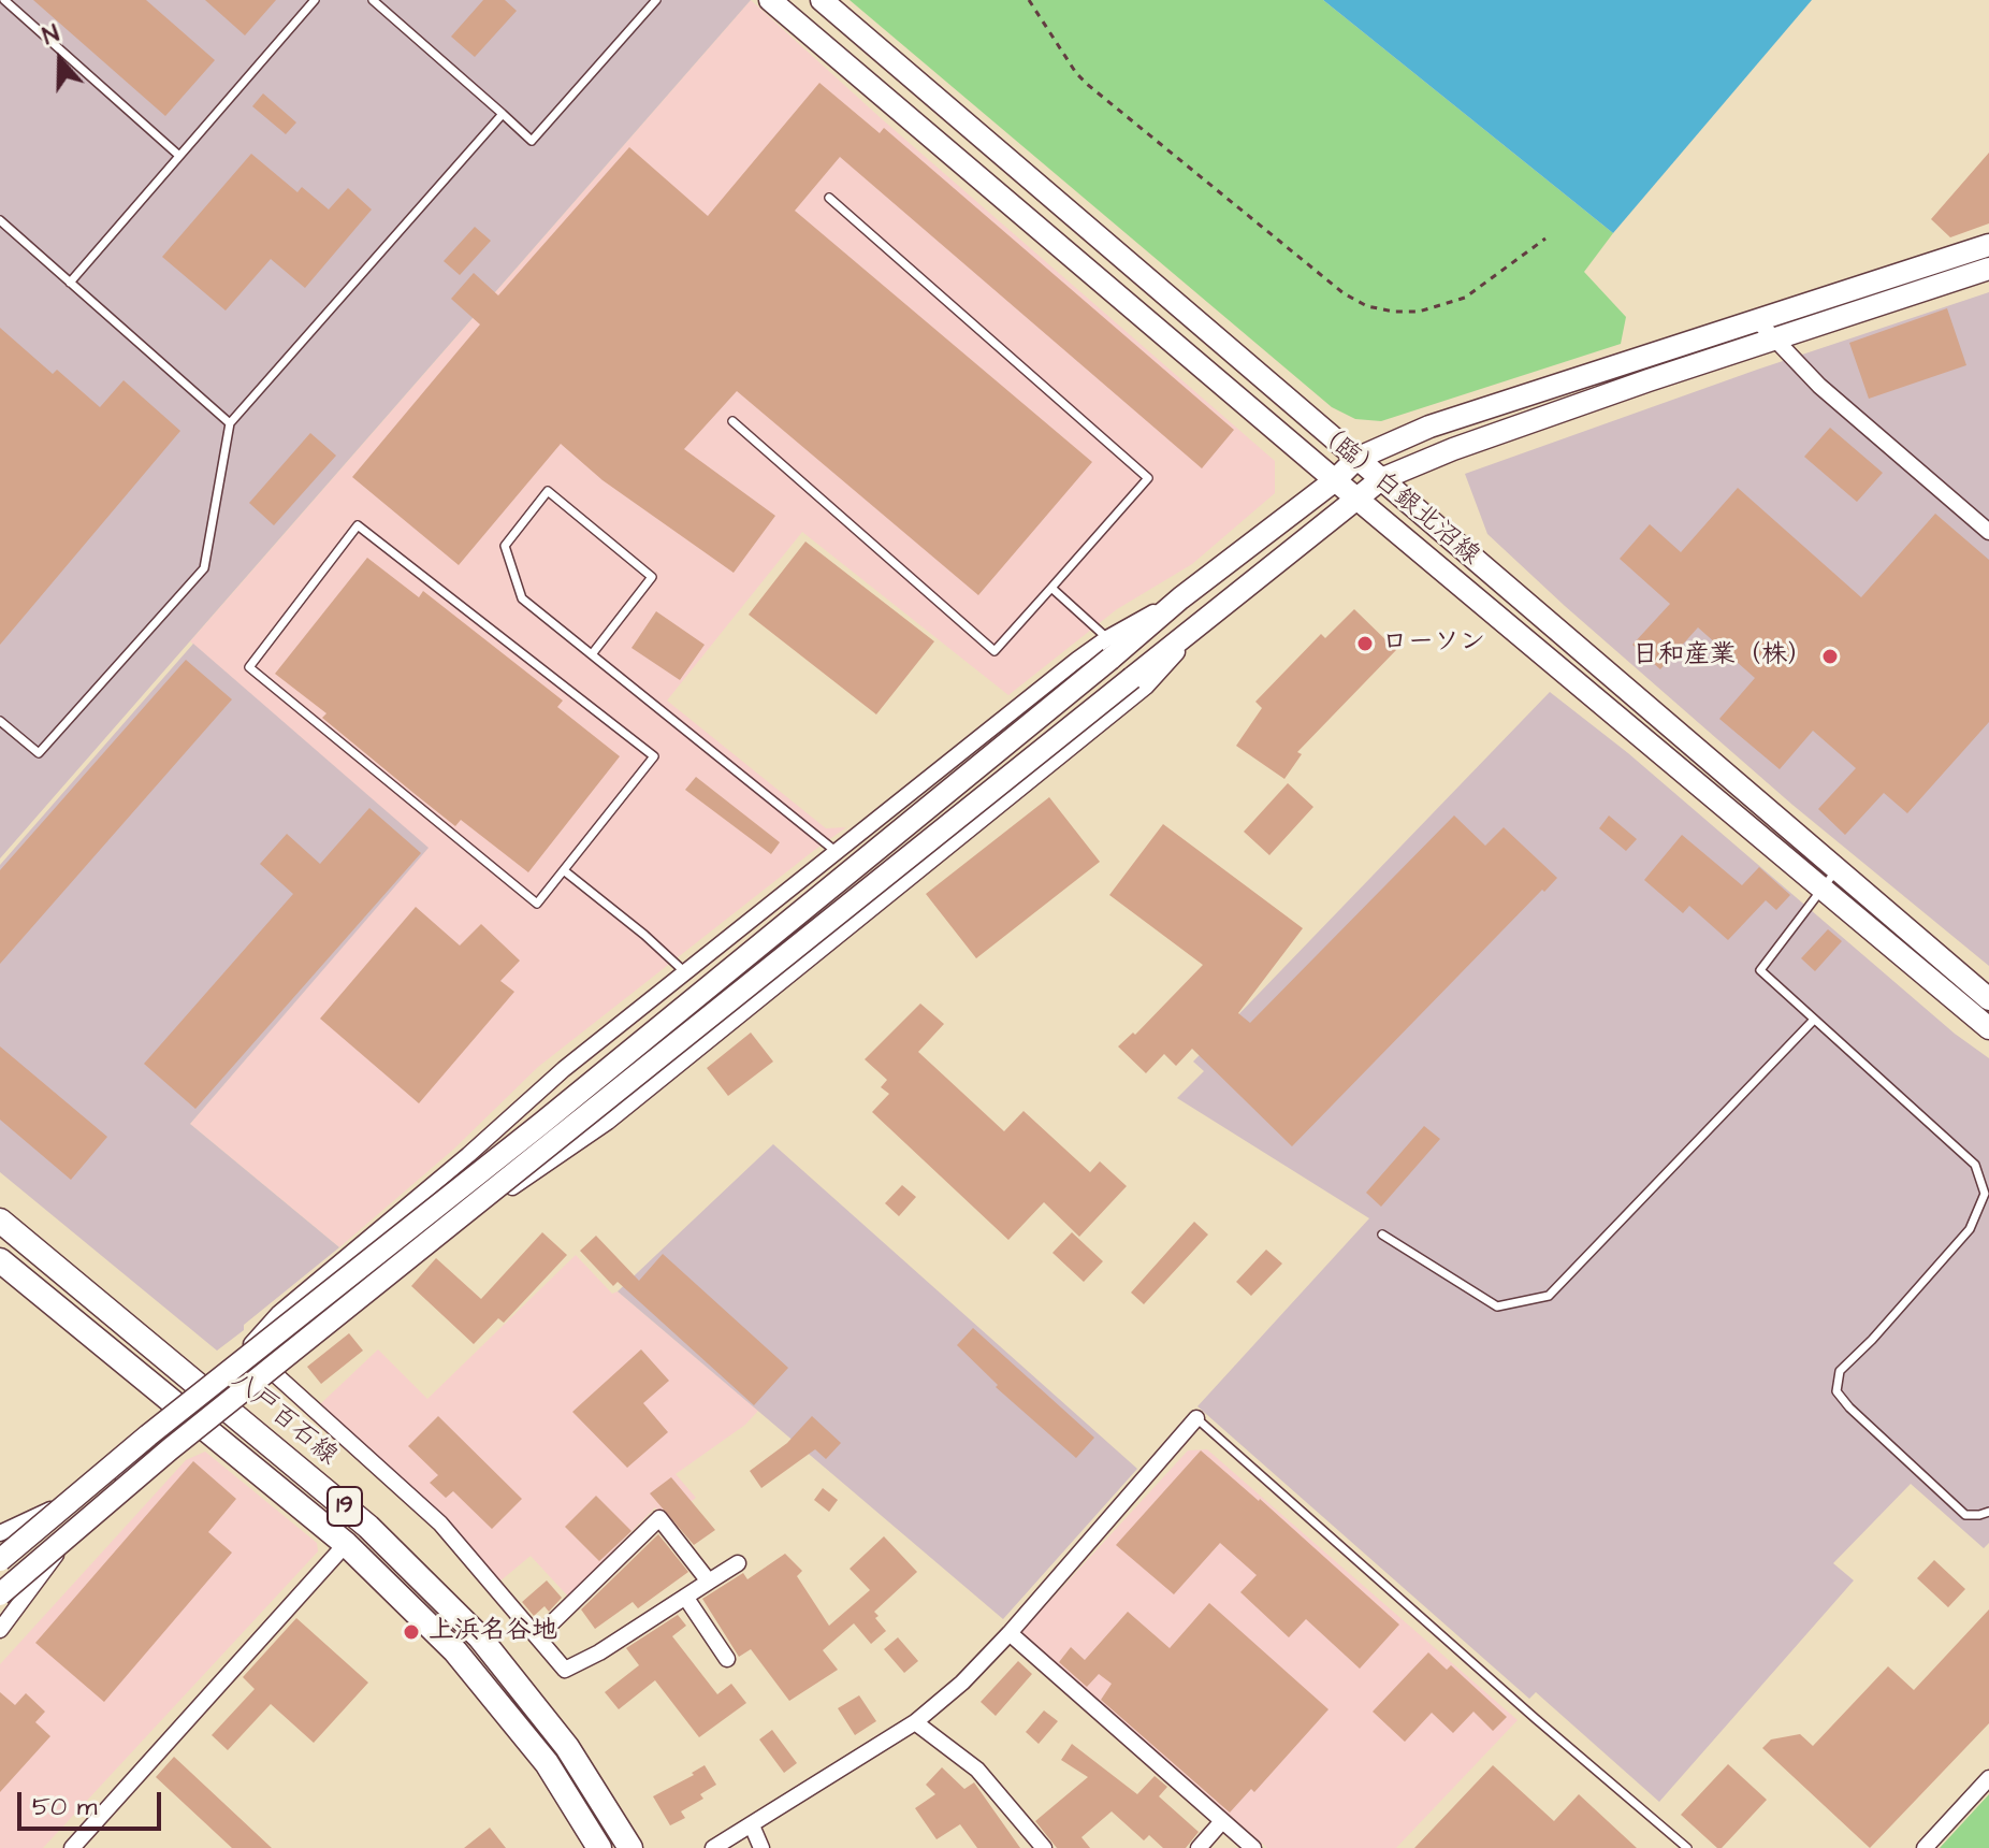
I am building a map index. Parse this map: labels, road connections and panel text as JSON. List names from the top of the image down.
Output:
{
  "streets": {
    "main road": ["八戸百石線", "19"],
    "street": ["（臨）白銀北沼線"]
  },
  "places": ["ローソン", "日和産業（株）", "上浜名谷地"],
  "scale_bar": "50 m",
  "north": "top"
}
